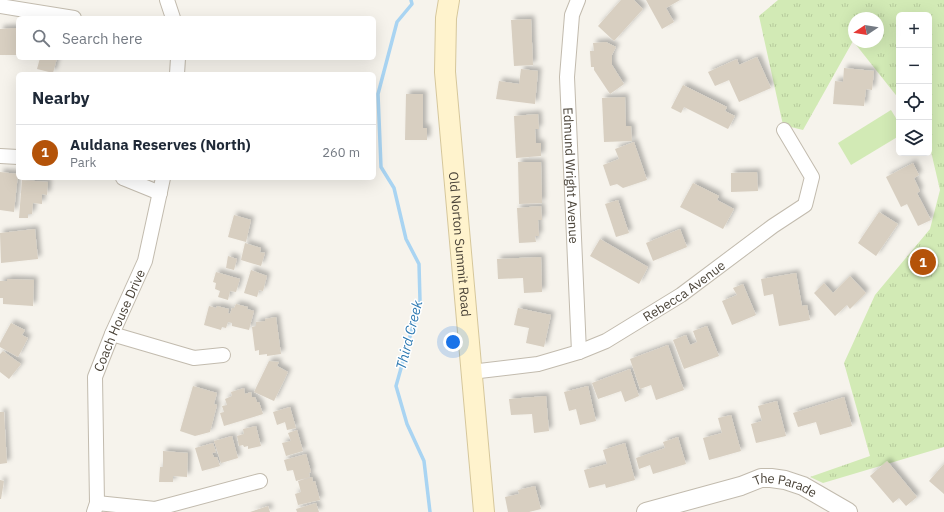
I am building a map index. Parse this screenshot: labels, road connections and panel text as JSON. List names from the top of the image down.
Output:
{
  "streets": {
    "main road": ["Old Norton Summit Road"],
    "street": [
      "Edmund Wright Avenue",
      "Rebecca Avenue",
      "Coach House Drive",
      "The Parade"
    ]
  },
  "crossings": [
    ["Edmund Wright Avenue", "Rebecca Avenue"],
    ["Old Norton Summit Road", "Rebecca Avenue"]
  ],
  "water": ["Third Creek"],
  "north": "left",
  "page": {
    "map_buttons": ["+", "−"],
    "search": "Search here",
    "heading": "Nearby",
    "list": [
      {
        "mark": "1",
        "name": "Auldana Reserves (North)",
        "note": "Park",
        "value": "260 m"
      }
    ],
    "pins": "1"
  }
}
